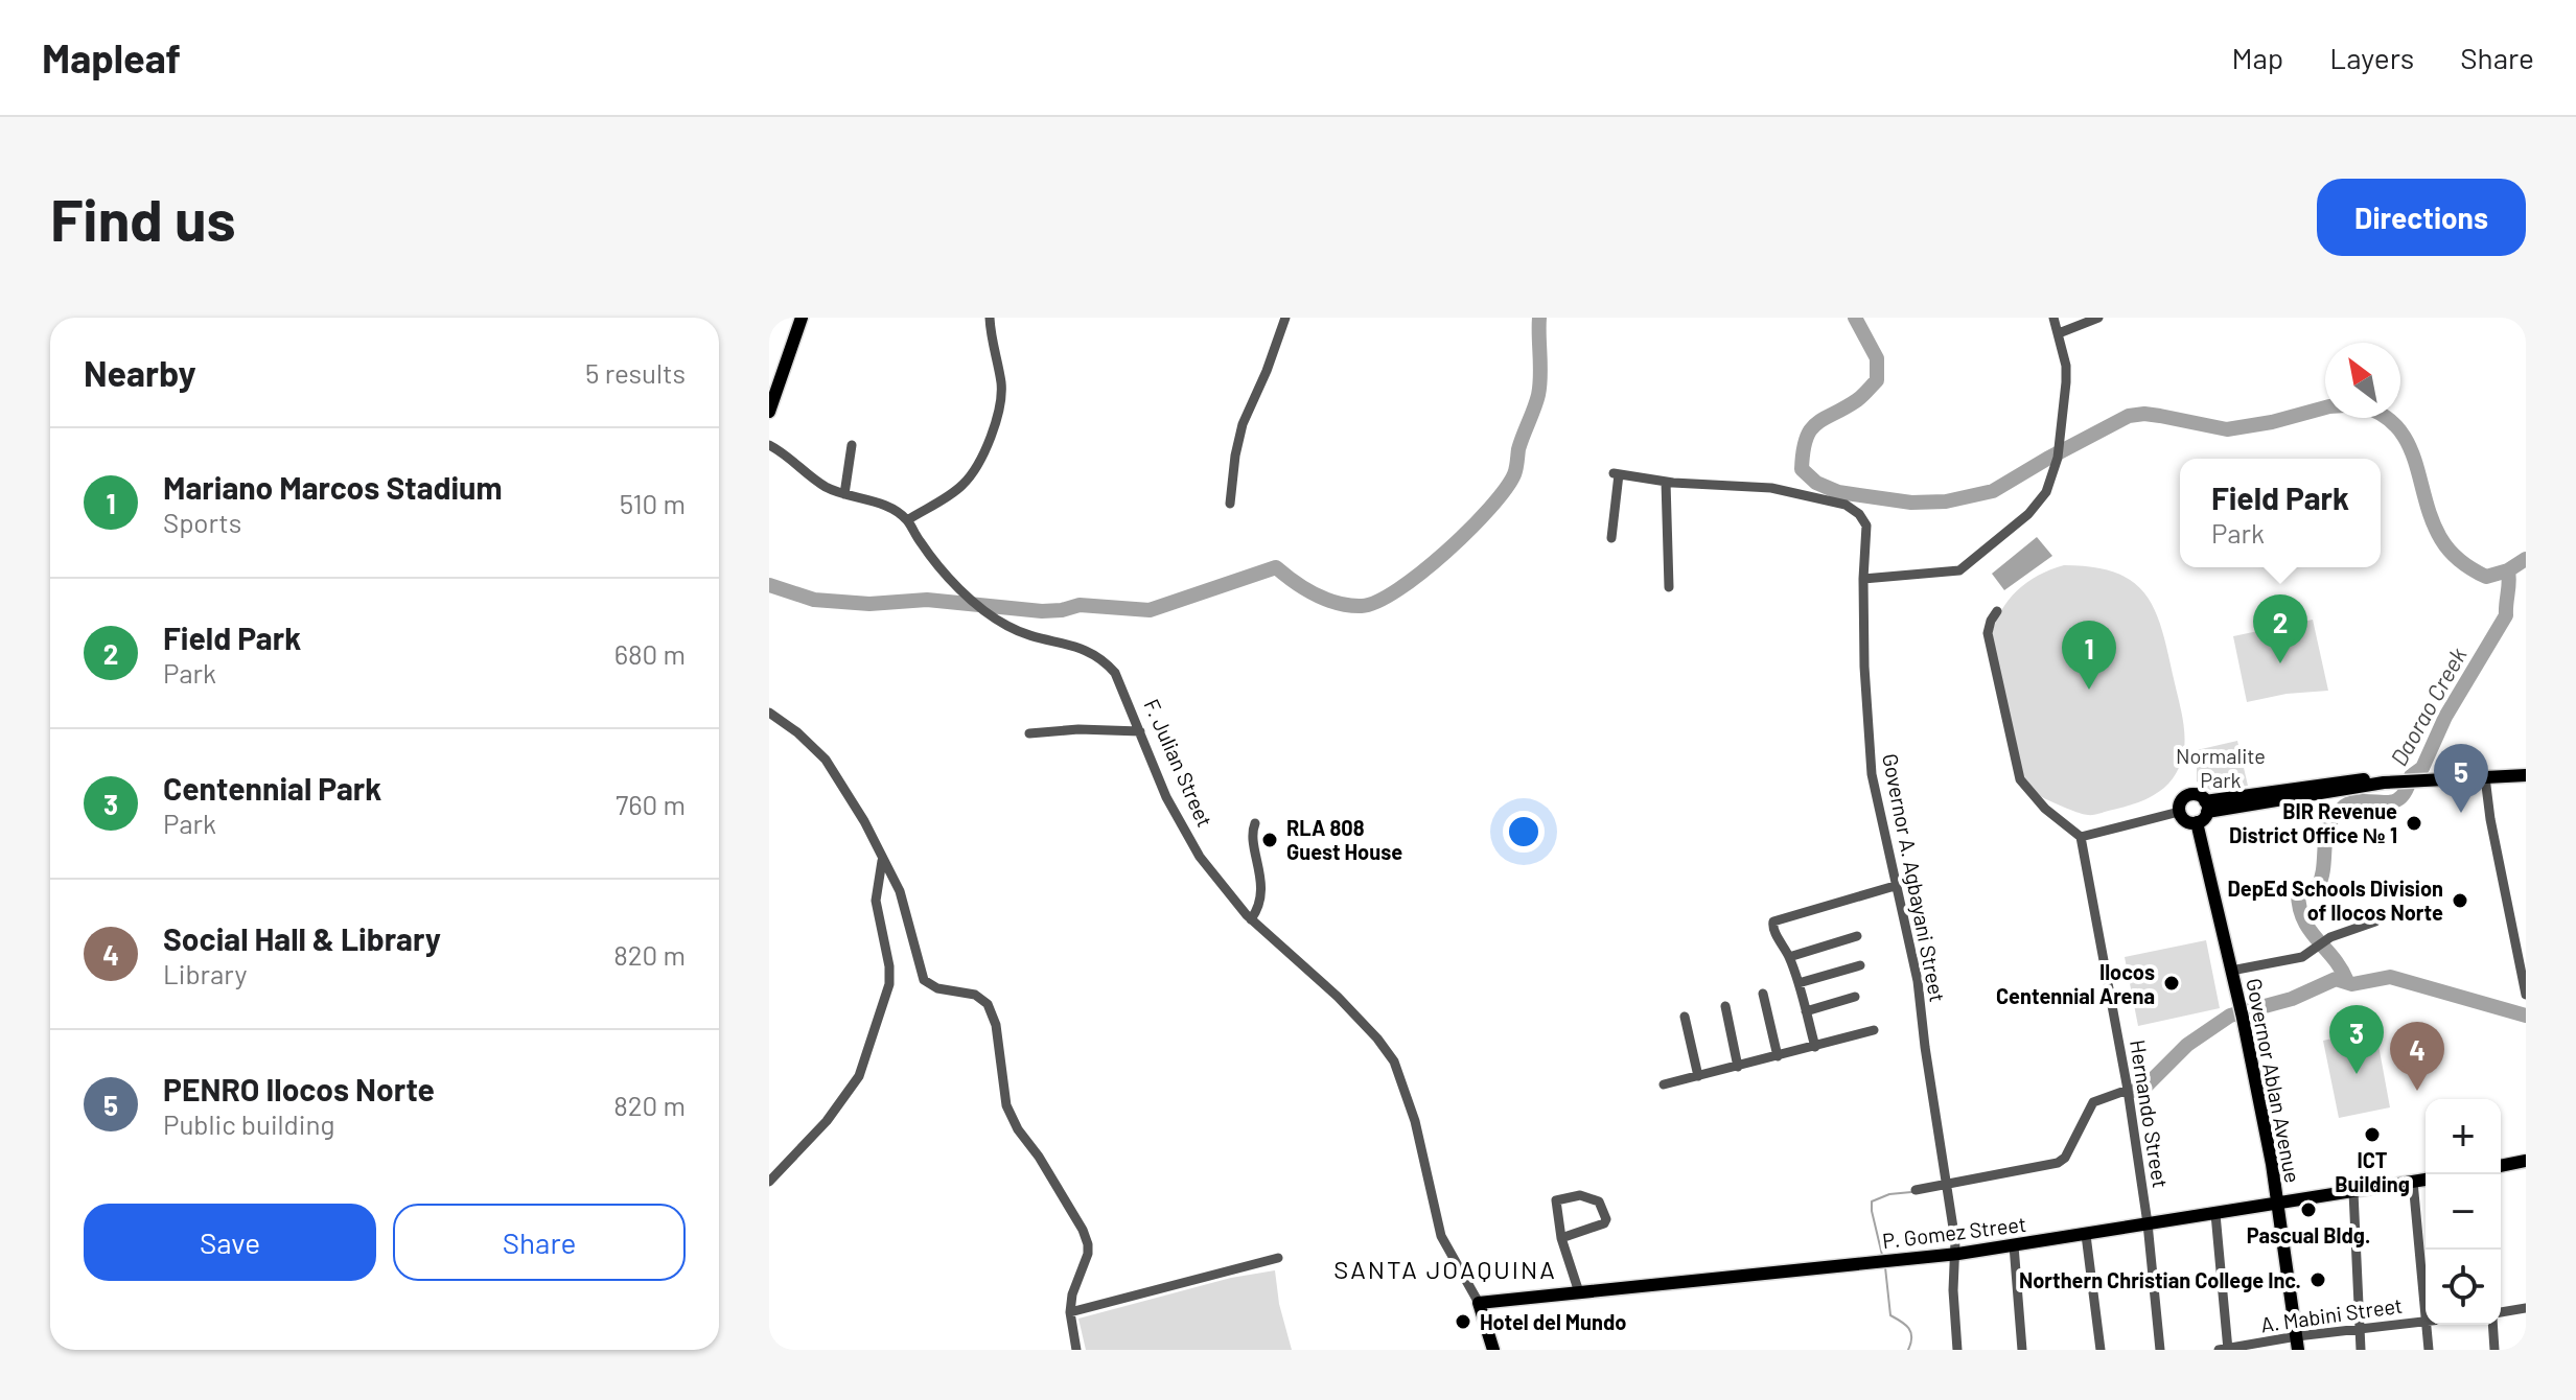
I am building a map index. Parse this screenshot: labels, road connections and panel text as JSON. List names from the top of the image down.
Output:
{
  "streets": {
    "main road": ["F. Julian Street", "Governor Ablan Avenue", "P. Gomez Street"],
    "street": ["Governor A. Agbayani Street", "Hernando Street", "A. Mabini Street"]
  },
  "crossings": [
    ["F. Julian Street", "P. Gomez Street"],
    ["Governor A. Agbayani Street", "P. Gomez Street"],
    ["Governor Ablan Avenue", "P. Gomez Street"],
    ["Governor Ablan Avenue", "A. Mabini Street"],
    ["Hernando Street", "P. Gomez Street"]
  ],
  "districts": ["SANTA JOAQUINA"],
  "water": ["Daorao Creek"],
  "parks": ["Normalite Park"],
  "places": [
    "BIR Revenue District Office № 1",
    "RLA 808 Guest House",
    "DepEd Schools Division of Ilocos Norte",
    "Ilocos Centennial Arena",
    "ICT Building",
    "Pascual Bldg.",
    "Northern Christian College Inc.",
    "Hotel del Mundo"
  ],
  "north": "top left",
  "page": {
    "header": "Mapleaf",
    "nav": ["Map", "Layers", "Share"],
    "buttons": [
      "Directions",
      ["Save", "Share"]
    ],
    "title": "Find us",
    "heading": ["Nearby", "5 results"],
    "list": [
      {
        "mark": "1",
        "name": "Mariano Marcos Stadium",
        "note": "Sports",
        "value": "510 m"
      },
      {
        "mark": "2",
        "name": "Field Park",
        "note": "Park",
        "value": "680 m"
      },
      {
        "mark": "3",
        "name": "Centennial Park",
        "note": "Park",
        "value": "760 m"
      },
      {
        "mark": "4",
        "name": "Social Hall & Library",
        "note": "Library",
        "value": "820 m"
      },
      {
        "mark": "5",
        "name": "PENRO Ilocos Norte",
        "note": "Public building",
        "value": "820 m"
      }
    ],
    "popup": ["Field Park", "Park"],
    "pins": [
      "2",
      "1",
      "5",
      "3",
      "4"
    ],
    "map_buttons": ["+", "−"]
  }
}
